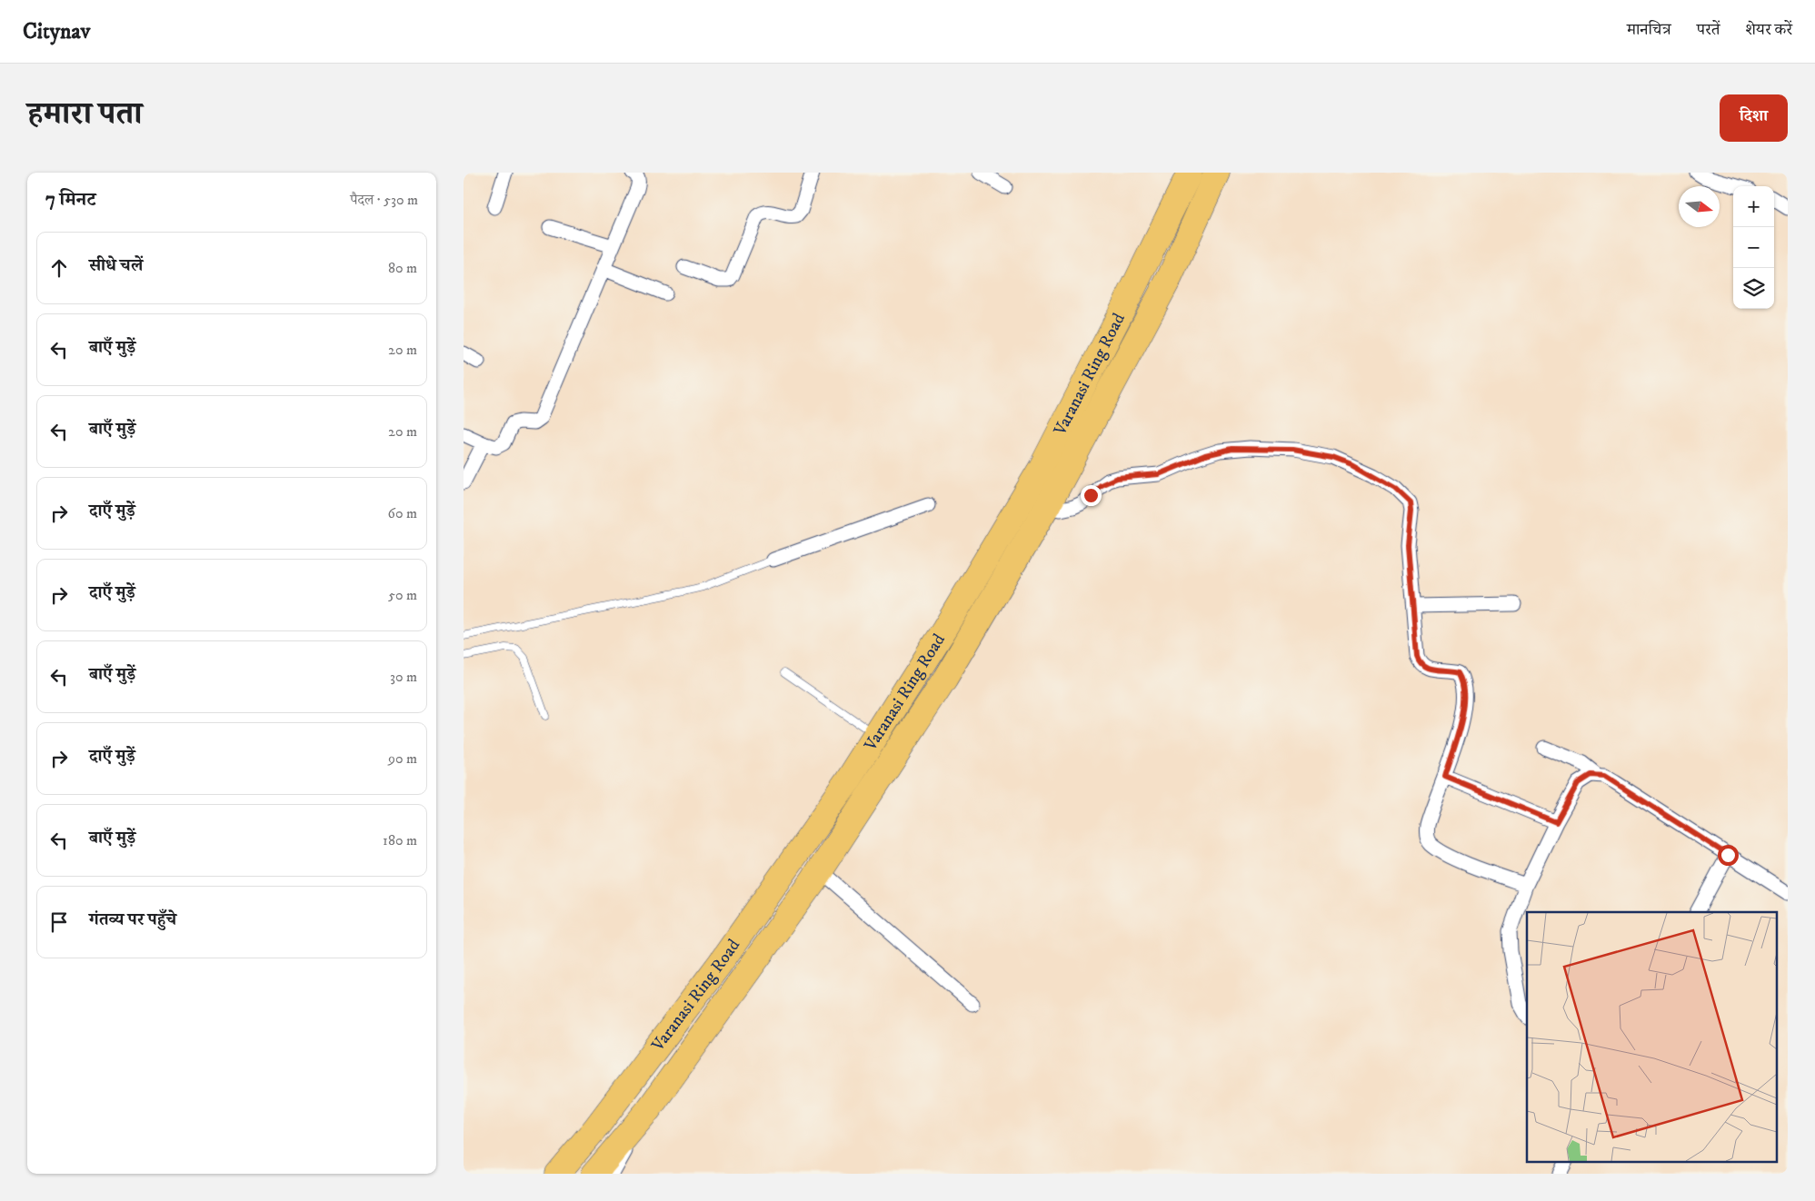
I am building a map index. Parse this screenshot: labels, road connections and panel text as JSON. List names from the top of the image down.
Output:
{
  "streets": {
    "highway": ["Varanasi Ring Road"]
  },
  "north": "right",
  "page": {
    "header": "Citynav",
    "nav": ["मानचित्र", "परतें", "शेयर करें"],
    "title": "हमारा पता",
    "buttons": "दिशा",
    "heading": ["7 मिनट", "पैदल · 530 m"],
    "map_buttons": ["+", "−"],
    "list": [
      ["सीधे चलें", "80 m"],
      ["बाएँ मुड़ें", "20 m"],
      ["बाएँ मुड़ें", "20 m"],
      ["दाएँ मुड़ें", "60 m"],
      ["दाएँ मुड़ें", "50 m"],
      ["बाएँ मुड़ें", "30 m"],
      ["दाएँ मुड़ें", "90 m"],
      ["बाएँ मुड़ें", "180 m"],
      "गंतव्य पर पहुँचे"
    ]
  }
}
